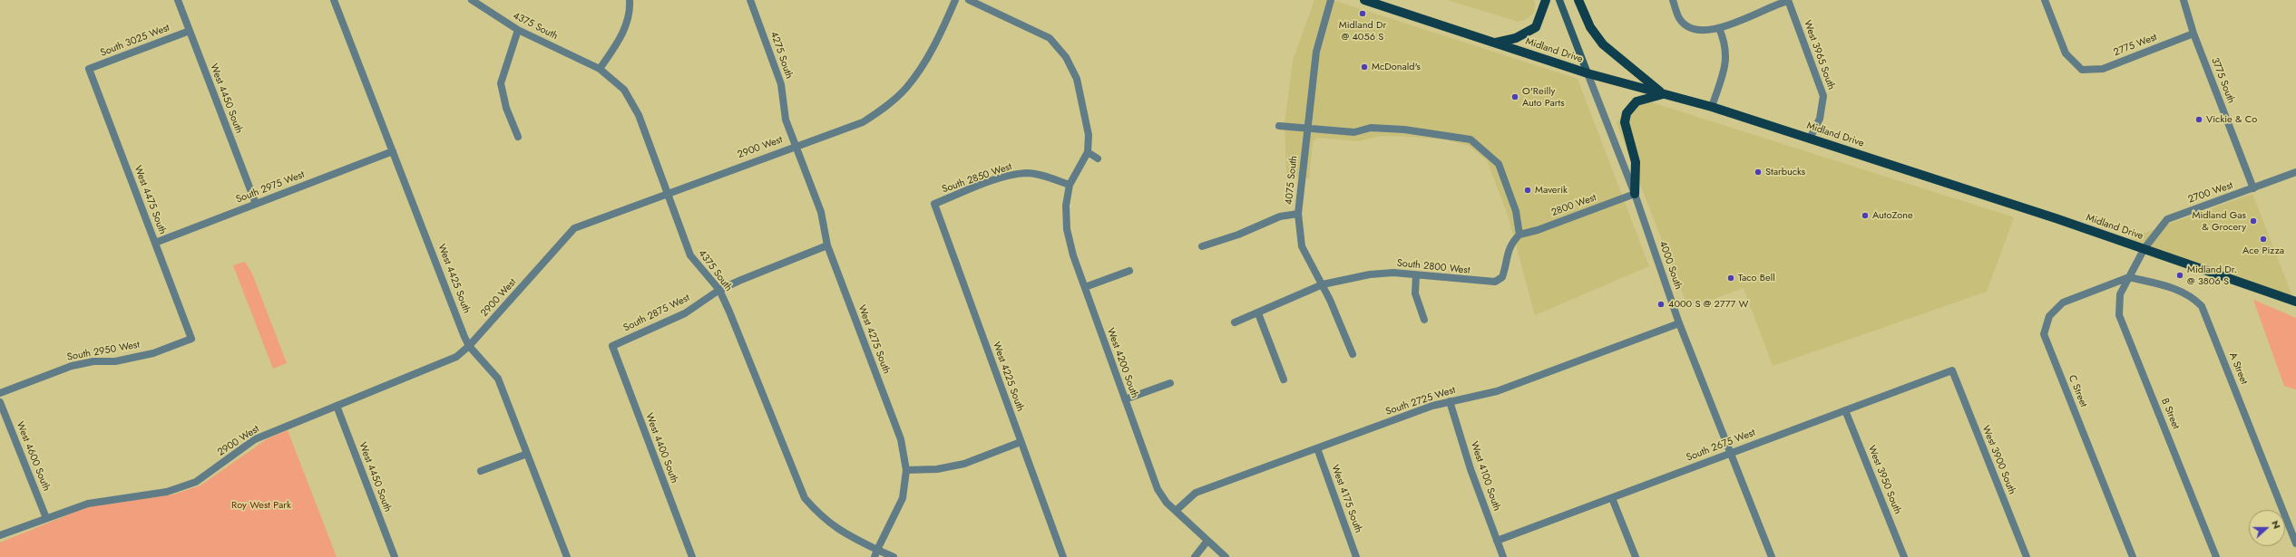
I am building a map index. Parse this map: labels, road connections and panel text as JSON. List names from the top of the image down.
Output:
{
  "streets": {
    "main road": ["Midland Drive", "4000 South"],
    "street": [
      "4375 South",
      "South 3025 West",
      "2775 West",
      "4275 South",
      "West 3965 South",
      "3775 South",
      "West 4450 South",
      "2900 West",
      "South 2850 West",
      "4075 South",
      "South 2975 West",
      "2700 West",
      "West 4475 South",
      "2800 West",
      "South 2800 West",
      "West 4425 South",
      "South 2875 West",
      "West 4275 South",
      "South 2950 West",
      "West 4200 South",
      "A Street",
      "West 4225 South",
      "C Street",
      "South 2725 West",
      "B Street",
      "South 2675 West",
      "West 4400 South",
      "West 4600 South",
      "West 3900 South",
      "West 4100 South",
      "West 3950 South",
      "West 4175 South"
    ]
  },
  "crossings": [
    ["4375 South", "2900 West"],
    ["4375 South", "South 2875 West"],
    ["4375 South", "West 4275 South"],
    ["South 3025 West", "West 4450 South"],
    ["South 3025 West", "West 4475 South"],
    ["2775 West", "3775 South"],
    ["Midland Drive", "West 3965 South"],
    ["Midland Drive", "2700 West"],
    ["Midland Drive", "4000 South"],
    ["4275 South", "West 4275 South"],
    ["3775 South", "2700 West"],
    ["West 4450 South", "2900 West"],
    ["West 4450 South", "South 2975 West"],
    ["2900 West", "West 4425 South"],
    ["2900 West", "West 4275 South"],
    ["2900 West", "West 4600 South"],
    ["South 2850 West", "West 4200 South"],
    ["South 2850 West", "West 4225 South"],
    ["4075 South", "South 2800 West"],
    ["South 2975 West", "West 4475 South"],
    ["South 2975 West", "West 4425 South"],
    ["West 4475 South", "South 2950 West"],
    ["2800 West", "4000 South"],
    ["2800 West", "South 2800 West"],
    ["4000 South", "South 2725 West"],
    ["4000 South", "South 2675 West"],
    ["South 2875 West", "West 4275 South"],
    ["South 2875 West", "West 4400 South"],
    ["West 4200 South", "South 2725 West"],
    ["A Street", "C Street"],
    ["A Street", "B Street"],
    ["C Street", "B Street"],
    ["South 2725 West", "West 4100 South"],
    ["South 2725 West", "West 4175 South"],
    ["South 2675 West", "West 3900 South"],
    ["South 2675 West", "West 4100 South"],
    ["South 2675 West", "West 3950 South"]
  ],
  "parks": ["Roy West Park"],
  "places": [
    "Midland Dr @ 4056 S",
    "McDonald's",
    "O'Reilly Auto Parts",
    "Vickie & Co",
    "Starbucks",
    "Maverik",
    "AutoZone",
    "Midland Gas & Grocery",
    "Ace Pizza",
    "Midland Dr. @ 3806 S",
    "Taco Bell",
    "4000 S @ 2777 W"
  ],
  "north": "right"
}
